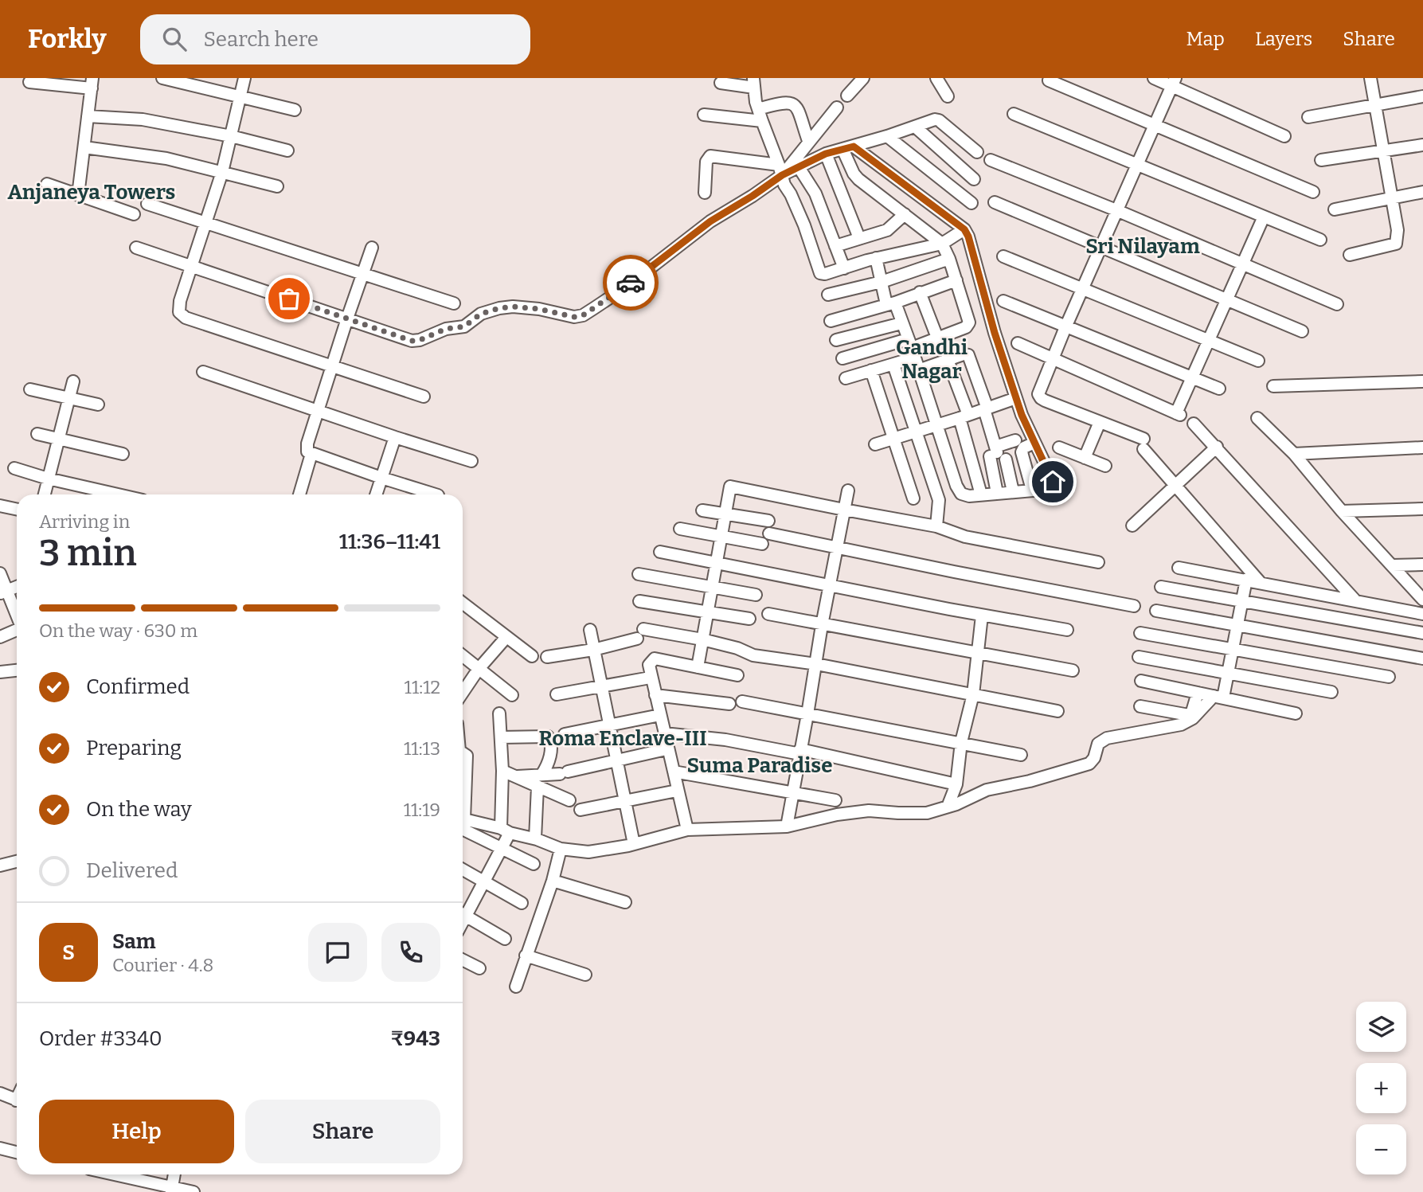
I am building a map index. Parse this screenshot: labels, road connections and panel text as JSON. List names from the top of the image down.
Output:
{
  "districts": [
    "Anjaneya Towers",
    "Sri Nilayam",
    "Gandhi Nagar",
    "Roma Enclave-III",
    "Suma Paradise"
  ],
  "page": {
    "header": "Forkly",
    "search": "Search here",
    "nav": ["Map", "Layers", "Share"],
    "heading": ["3 min", "Arriving in", "11:36–11:41"],
    "panel": [
      "Sam",
      "Courier · 4.8",
      "Order #3340",
      "₹943"
    ],
    "bar": "On the way · 630 m",
    "list": [
      ["Confirmed", "11:12"],
      ["Preparing", "11:13"],
      ["On the way", "11:19"],
      "Delivered"
    ],
    "round": "S",
    "map_buttons": ["+", "−"],
    "buttons": ["Help", "Share"]
  }
}
